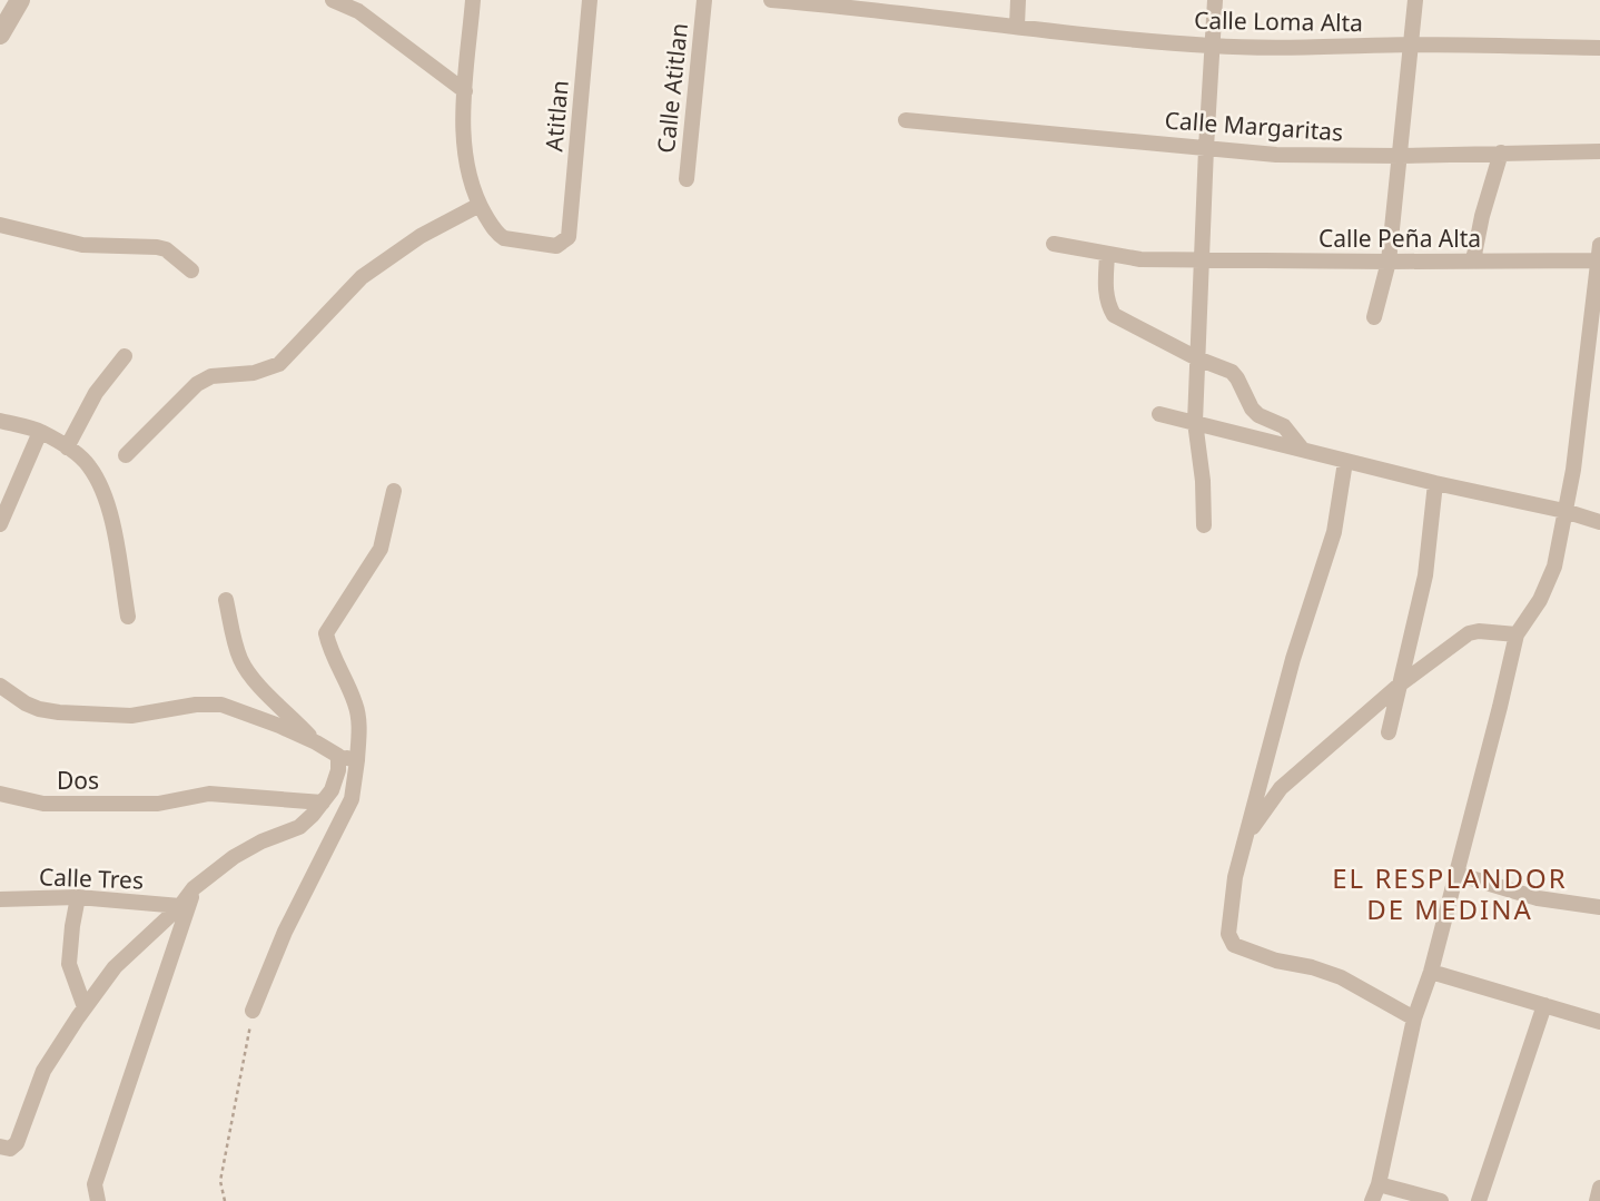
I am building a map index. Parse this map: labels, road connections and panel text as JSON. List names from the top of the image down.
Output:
{
  "streets": {
    "street": [
      "Calle Loma Alta",
      "Calle Atitlan",
      "Atitlan",
      "Calle Margaritas",
      "Calle Peña Alta",
      "Dos",
      "Calle Tres"
    ]
  },
  "districts": ["EL RESPLANDOR DE MEDINA"]
}
